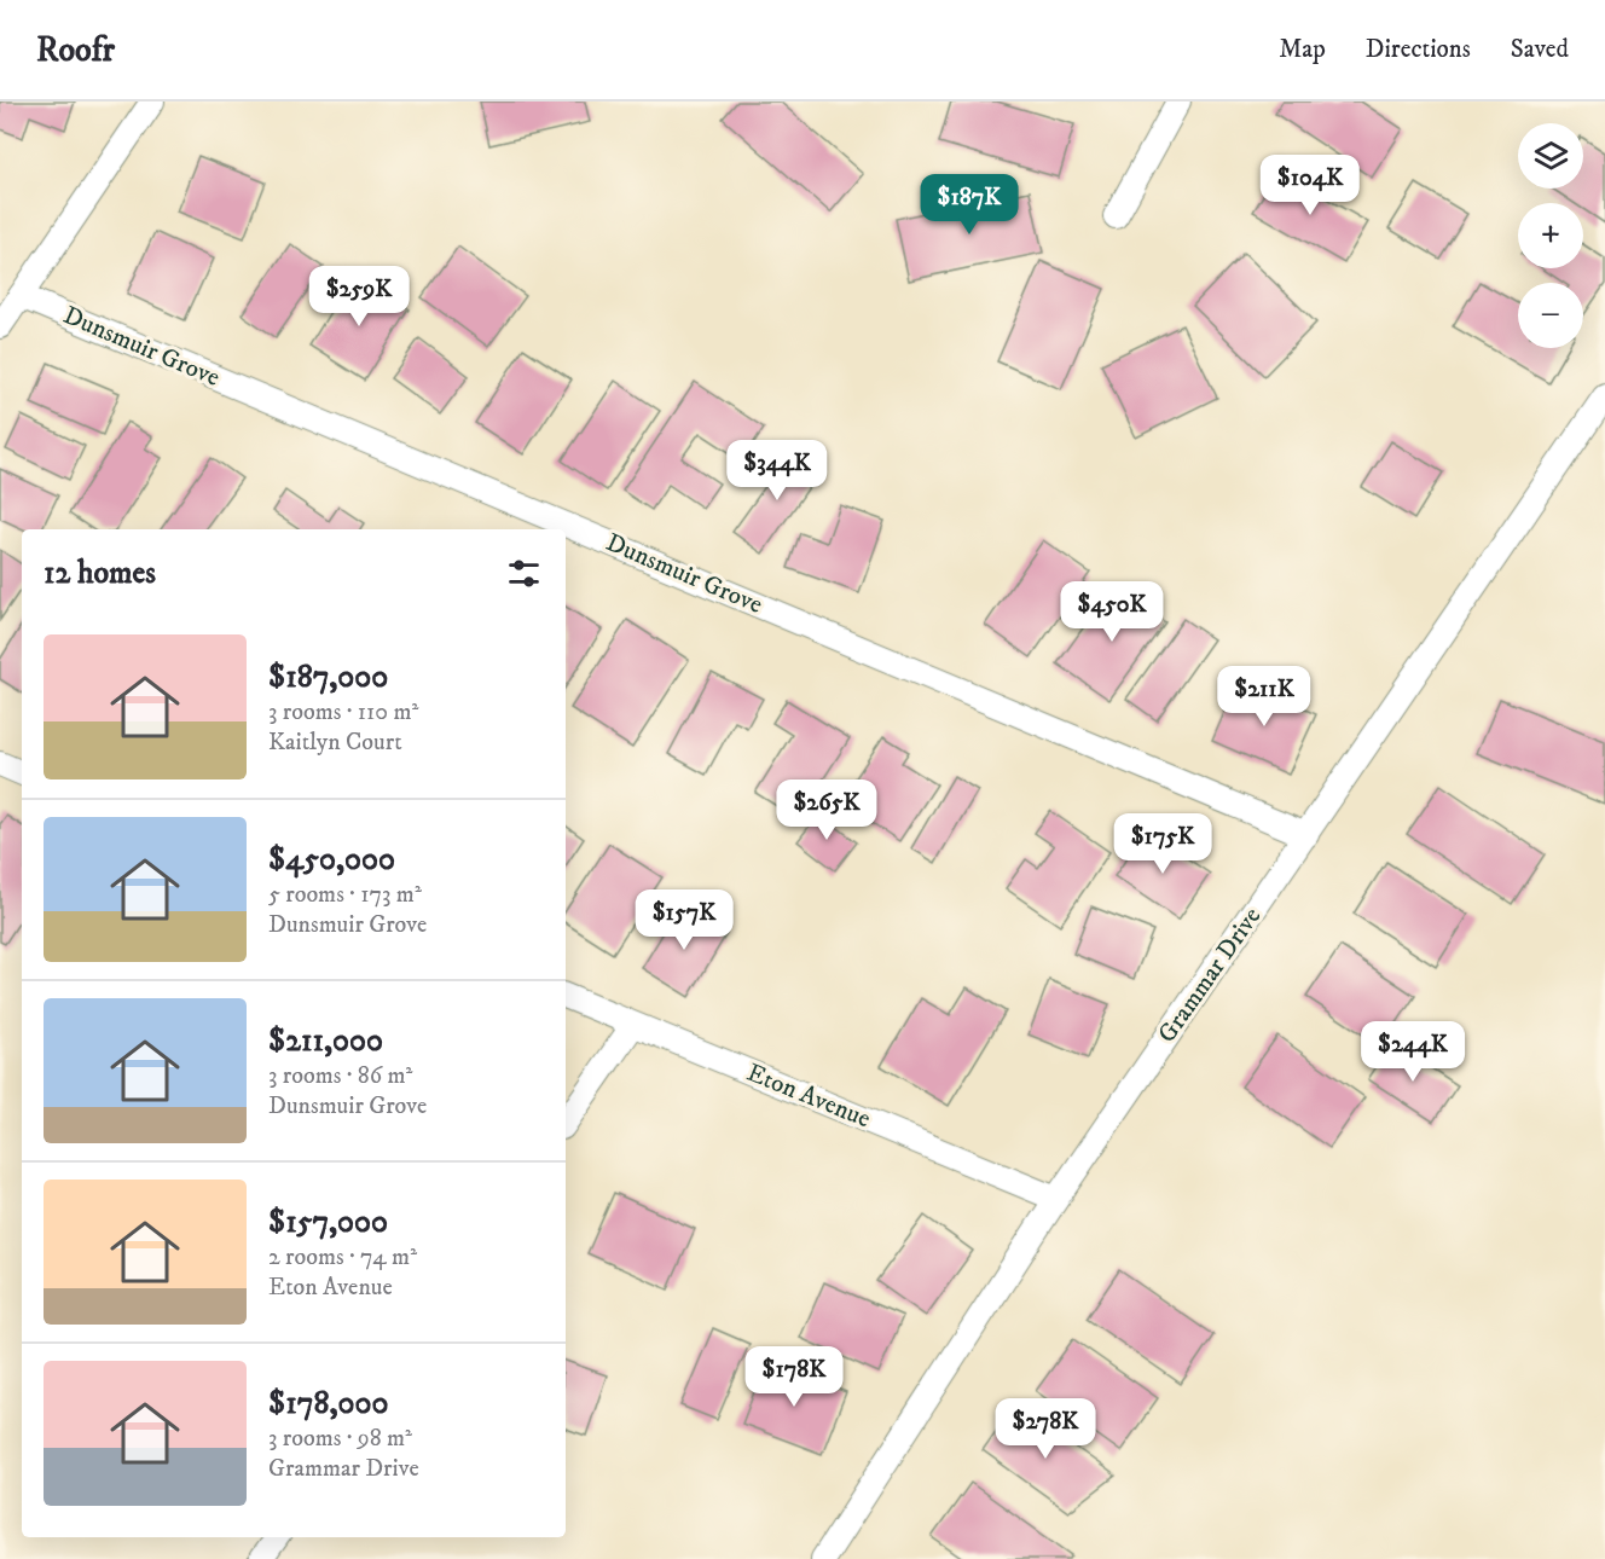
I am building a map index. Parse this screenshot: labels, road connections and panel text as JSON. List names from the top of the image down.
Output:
{
  "streets": {
    "street": ["Dunsmuir Grove", "Grammar Drive", "Eton Avenue"]
  },
  "crossings": [
    ["Dunsmuir Grove", "Grammar Drive"],
    ["Grammar Drive", "Eton Avenue"]
  ],
  "page": {
    "header": "Roofr",
    "nav": ["Map", "Directions", "Saved"],
    "map_buttons": ["+", "−"],
    "price": [
      "$104K",
      "$187K",
      "$259K",
      "$344K",
      "$450K",
      "$211K",
      "$265K",
      "$175K",
      "$157K",
      "$244K",
      "$178K",
      "$278K"
    ],
    "heading": "12 homes",
    "list": [
      {
        "name": "$187,000",
        "note": "3 rooms · 110 m² · Kaitlyn Court"
      },
      {
        "name": "$450,000",
        "note": "5 rooms · 173 m² · Dunsmuir Grove"
      },
      {
        "name": "$211,000",
        "note": "3 rooms · 86 m² · Dunsmuir Grove"
      },
      {
        "name": "$157,000",
        "note": "2 rooms · 74 m² · Eton Avenue"
      },
      {
        "name": "$178,000",
        "note": "3 rooms · 98 m² · Grammar Drive"
      }
    ]
  }
}
